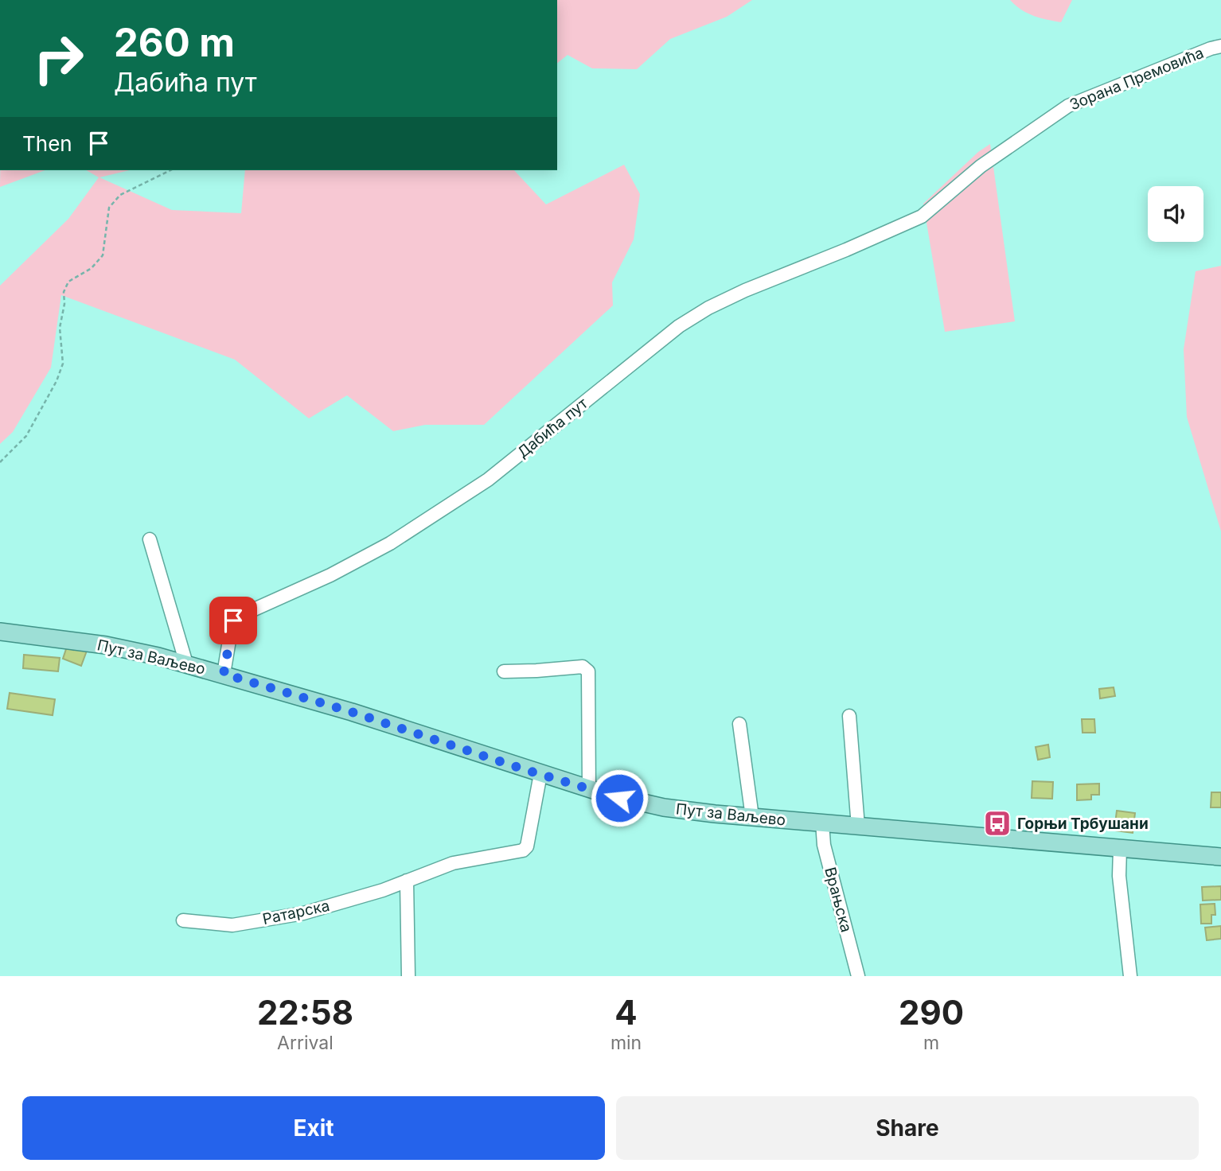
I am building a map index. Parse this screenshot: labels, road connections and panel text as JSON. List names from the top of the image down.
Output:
{
  "streets": {
    "main road": ["Пут за Ваљево"],
    "street": [
      "Зорана Премовића",
      "Дабића пут",
      "Врањска",
      "Ратарска"
    ]
  },
  "crossings": [
    ["Зорана Премовића", "Дабића пут"],
    ["Дабића пут", "Пут за Ваљево"],
    ["Пут за Ваљево", "Врањска"],
    ["Пут за Ваљево", "Ратарска"]
  ],
  "places": {
    "bus stop": ["Горњи Трбушани"]
  },
  "page": {
    "turn": ["260 m", "Дабића пут"],
    "then": "Then",
    "eta": [
      "22:58",
      "Arrival",
      "4",
      "min",
      "290",
      "m"
    ],
    "buttons": ["Exit", "Share"]
  }
}
